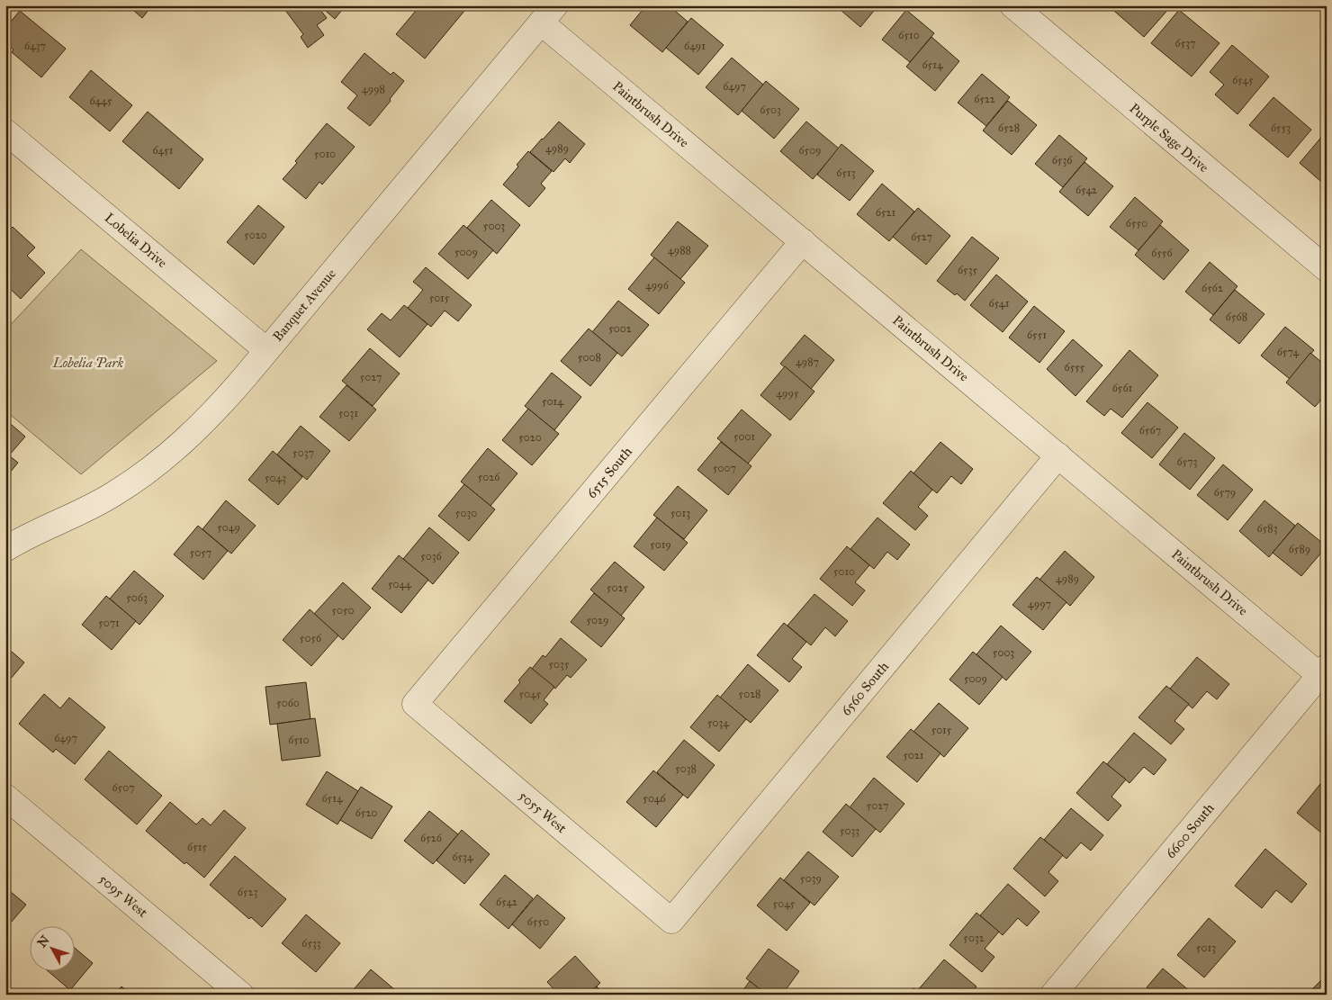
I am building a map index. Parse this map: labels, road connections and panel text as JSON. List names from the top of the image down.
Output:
{
  "streets": {
    "street": [
      "Paintbrush Drive",
      "Purple Sage Drive",
      "Lobelia Drive",
      "Banquet Avenue",
      "6515 South",
      "6560 South",
      "5055 West",
      "6600 South",
      "5095 West"
    ]
  },
  "crossings": [
    ["Paintbrush Drive", "Banquet Avenue"],
    ["Paintbrush Drive", "6515 South"],
    ["Paintbrush Drive", "6560 South"],
    ["Paintbrush Drive", "6600 South"],
    ["Lobelia Drive", "Banquet Avenue"],
    ["6515 South", "5055 West"],
    ["6560 South", "5055 West"]
  ],
  "parks": ["Lobelia Park"],
  "house_numbers": [
    "6510",
    "6537",
    "6437",
    "6491",
    "6514",
    "6545",
    "6497",
    "4998",
    "6522",
    "6445",
    "6503",
    "6528",
    "6553",
    "4989",
    "6451",
    "6509",
    "5010",
    "6536",
    "6513",
    "6542",
    "6521",
    "6550",
    "5003",
    "5020",
    "6527",
    "4988",
    "5009",
    "6556",
    "6535",
    "4996",
    "6562",
    "5015",
    "6541",
    "6568",
    "5002",
    "6551",
    "6574",
    "5008",
    "4987",
    "6555",
    "5027",
    "6561",
    "4995",
    "5014",
    "5031",
    "6567",
    "5001",
    "5020",
    "5037",
    "6573",
    "5007",
    "5026",
    "5043",
    "6579",
    "5030",
    "5013",
    "5049",
    "6583",
    "5019",
    "6589",
    "5057",
    "5036",
    "5010",
    "4989",
    "5044",
    "5025",
    "5063",
    "4997",
    "5050",
    "5029",
    "5071",
    "5056",
    "5003",
    "5035",
    "5009",
    "5045",
    "5028",
    "5060",
    "5034",
    "5015",
    "6497",
    "6510",
    "5021",
    "5038",
    "6507",
    "6514",
    "5046",
    "5027",
    "6520",
    "5033",
    "6526",
    "6515",
    "6534",
    "5039",
    "6523",
    "6542",
    "5045",
    "6550",
    "5032",
    "6533",
    "5013"
  ],
  "north": "top left"
}
